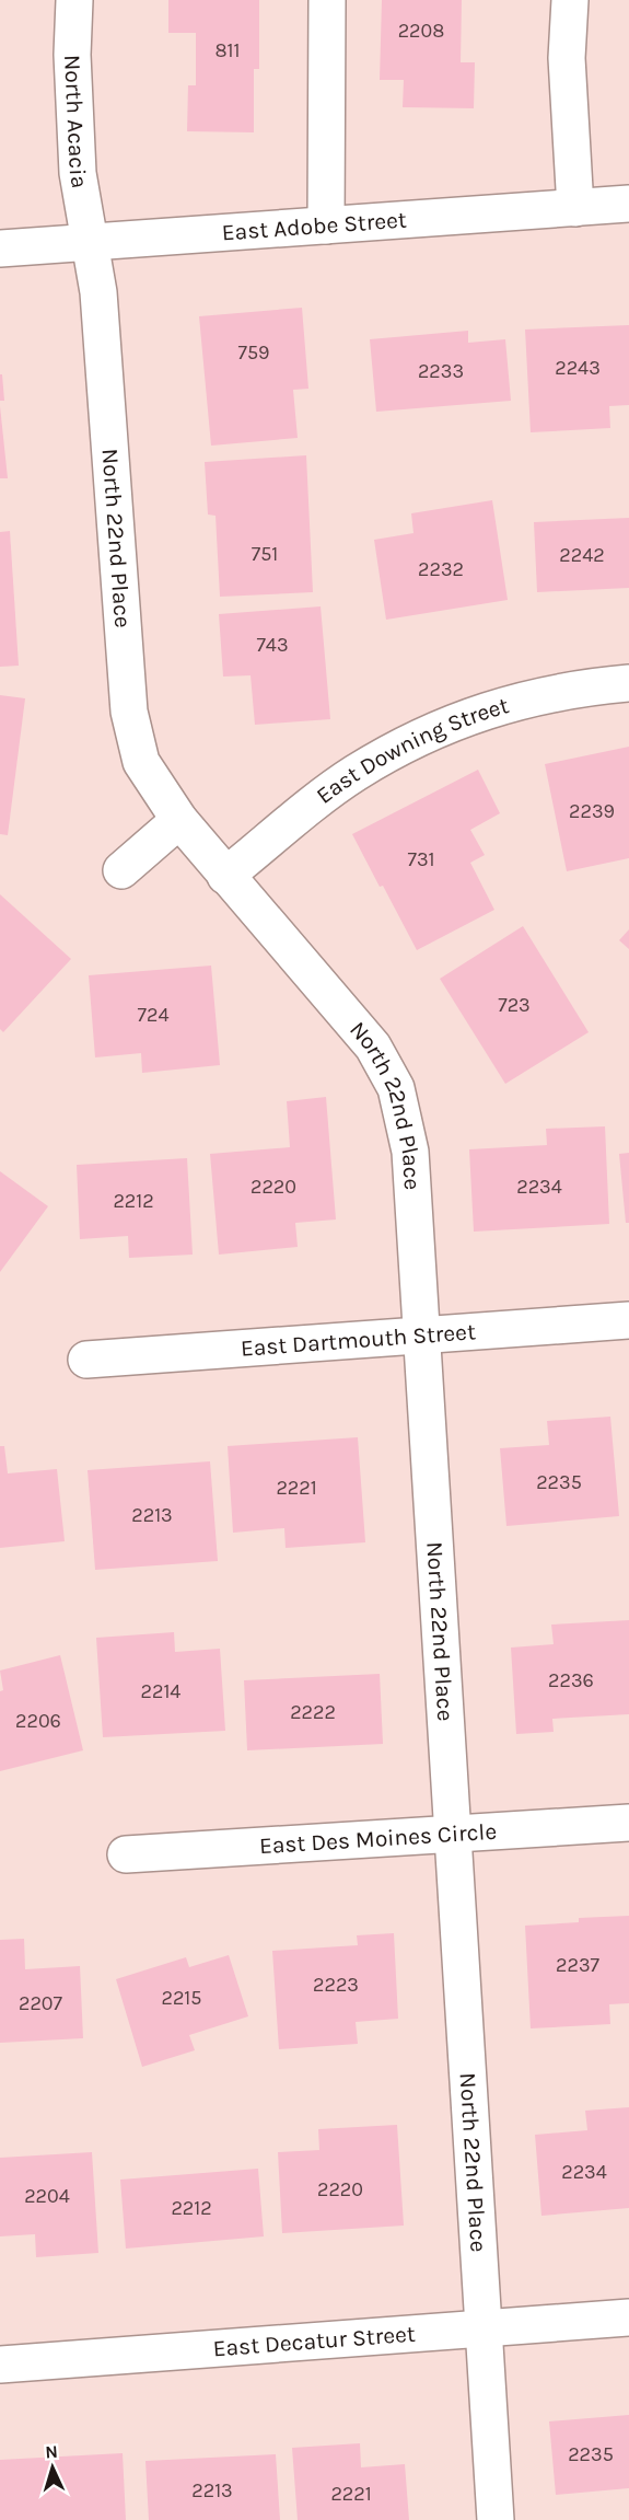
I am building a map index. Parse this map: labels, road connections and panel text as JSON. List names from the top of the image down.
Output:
{
  "streets": {
    "street": [
      "North Acacia",
      "East Adobe Street",
      "North 22nd Place",
      "East Downing Street",
      "East Dartmouth Street",
      "East Des Moines Circle",
      "East Decatur Street"
    ]
  },
  "crossings": [
    ["North Acacia", "East Adobe Street"],
    ["North Acacia", "North 22nd Place"],
    ["East Adobe Street", "North 22nd Place"],
    ["North 22nd Place", "East Downing Street"],
    ["North 22nd Place", "East Dartmouth Street"],
    ["North 22nd Place", "East Des Moines Circle"],
    ["North 22nd Place", "East Decatur Street"]
  ],
  "house_numbers": [
    "2208",
    "811",
    "759",
    "2243",
    "2233",
    "751",
    "2242",
    "2232",
    "743",
    "2239",
    "731",
    "723",
    "724",
    "2220",
    "2234",
    "2212",
    "2235",
    "2221",
    "2213",
    "2236",
    "2214",
    "2222",
    "2206",
    "2237",
    "2223",
    "2215",
    "2207",
    "2234",
    "2220",
    "2204",
    "2212",
    "2235",
    "2213",
    "2221"
  ],
  "north": "top"
}
